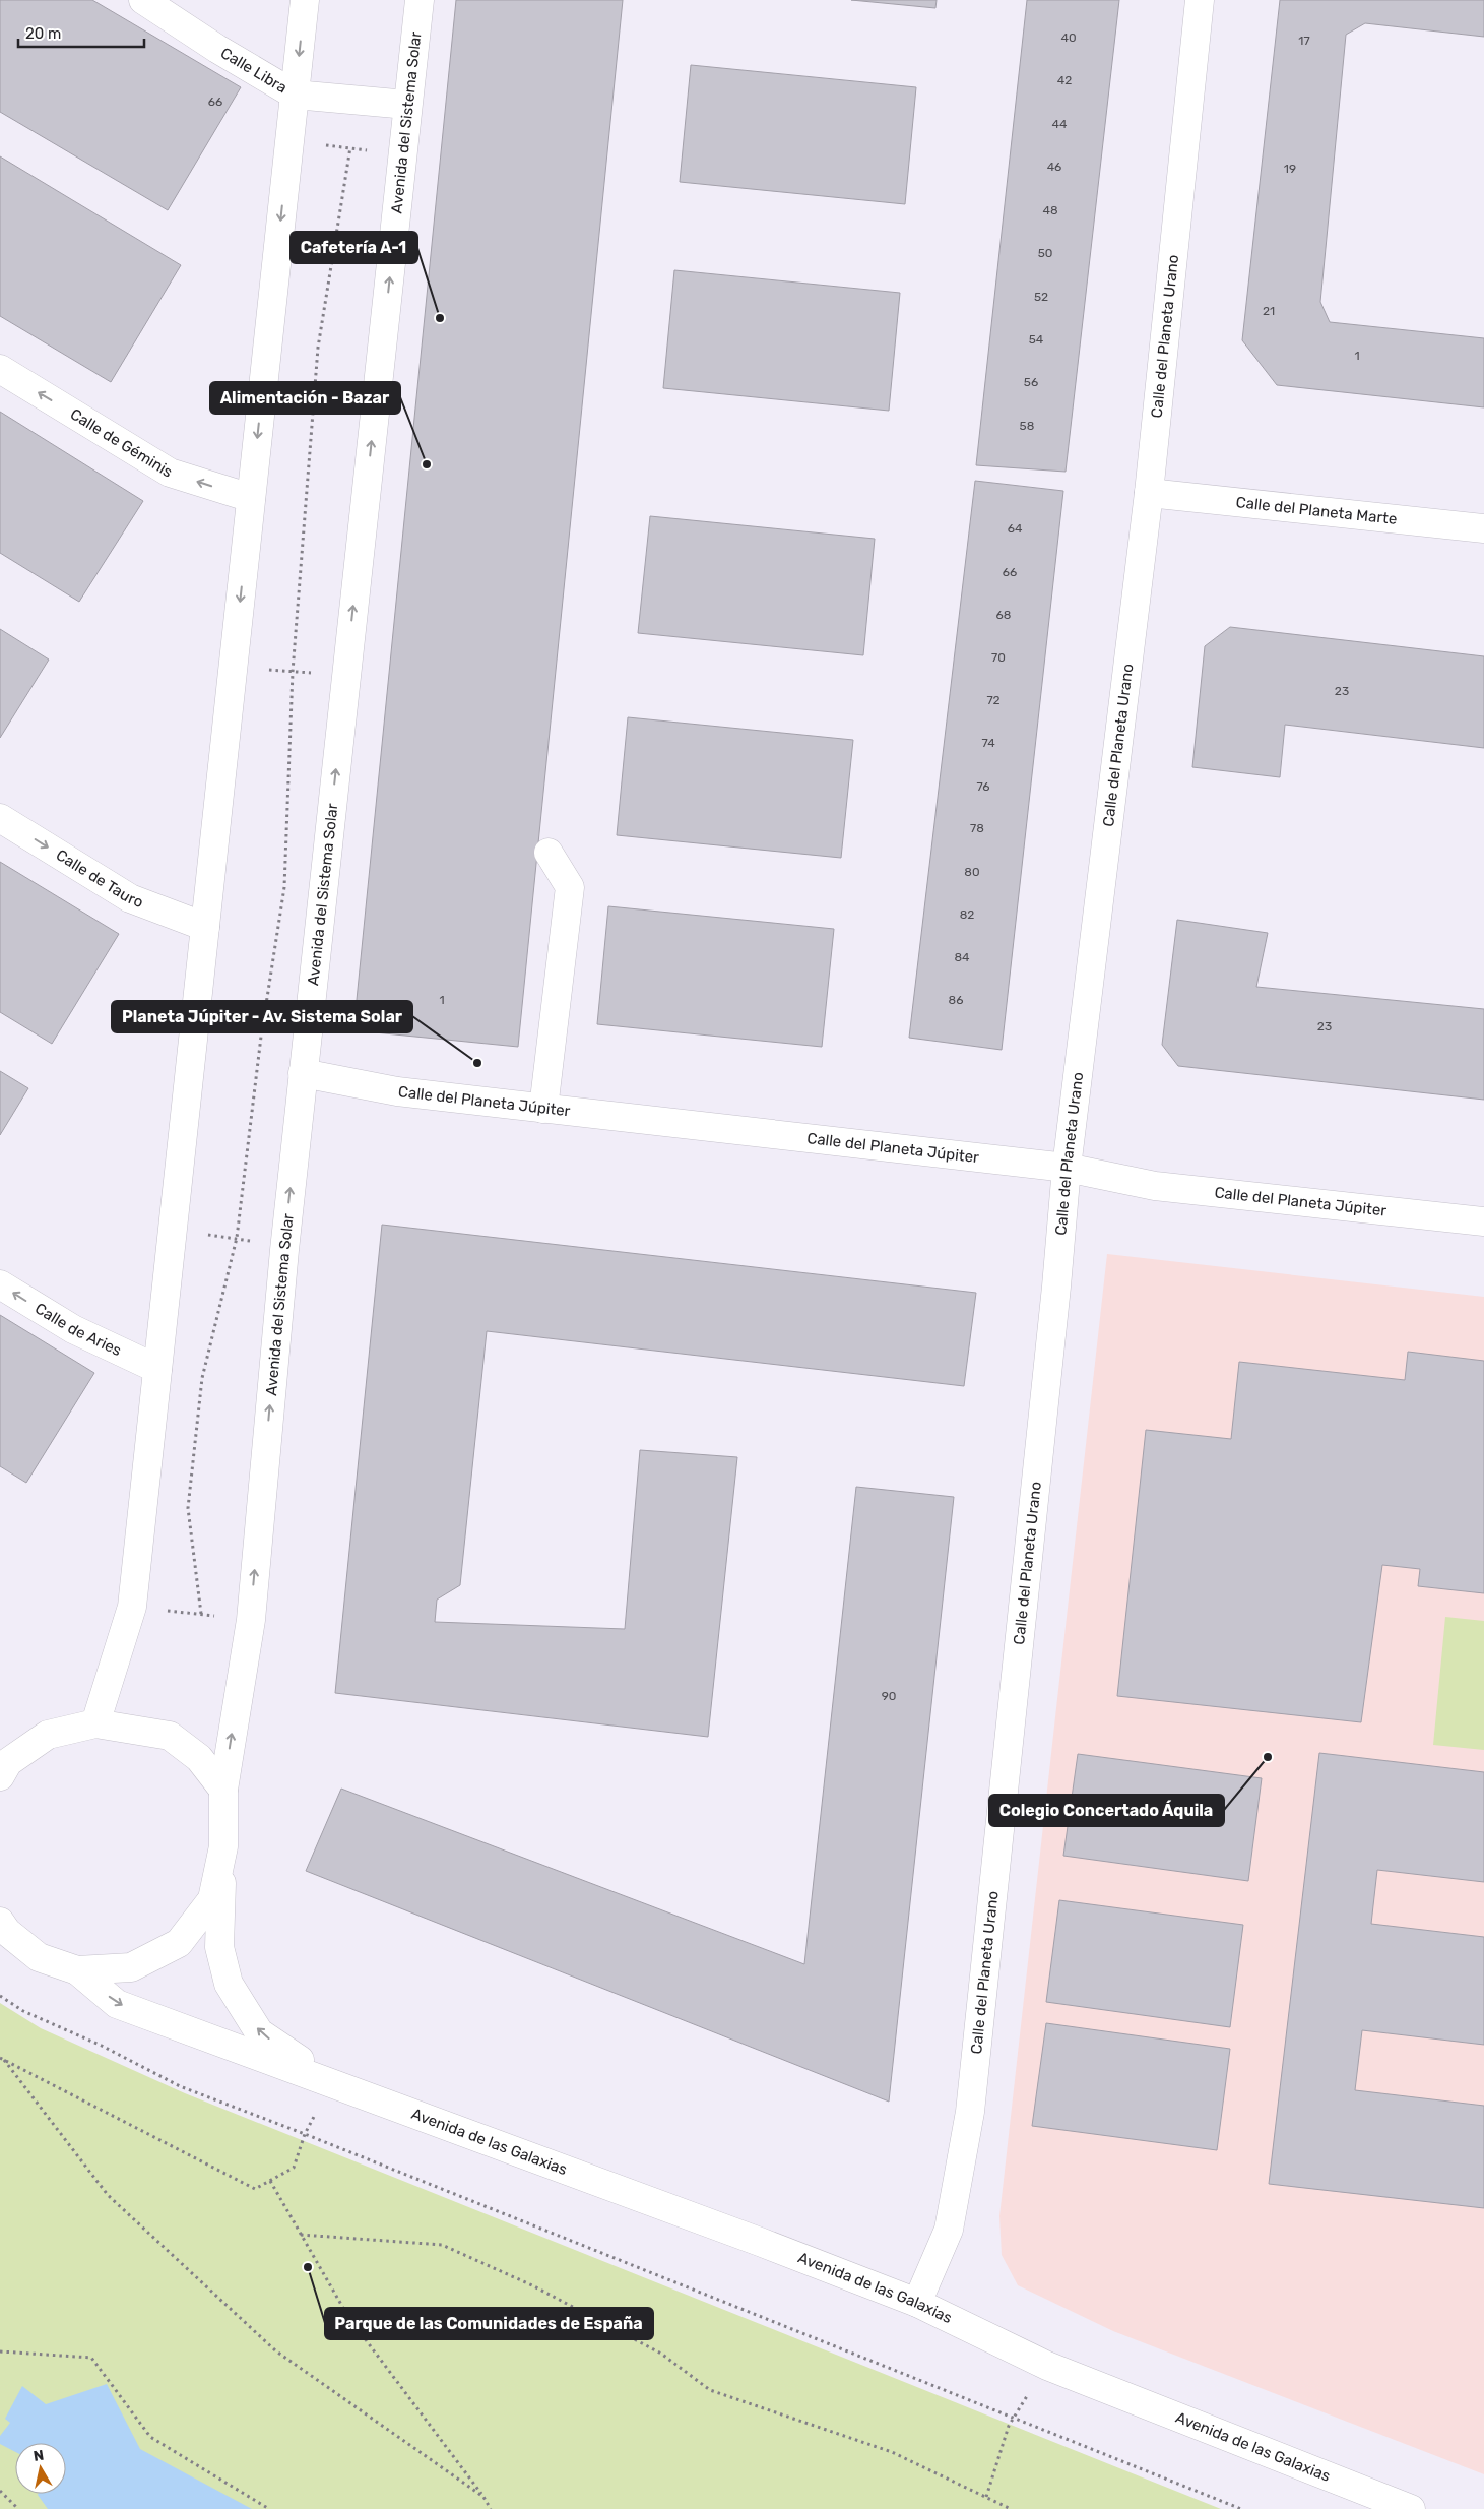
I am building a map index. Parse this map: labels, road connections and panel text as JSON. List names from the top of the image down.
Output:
{
  "streets": {
    "street": [
      "Calle Libra",
      "Avenida del Sistema Solar",
      "Calle del Planeta Urano",
      "Calle de Géminis",
      "Calle del Planeta Marte",
      "Calle de Tauro",
      "Calle del Planeta Júpiter",
      "Calle de Aries",
      "Avenida de las Galaxias"
    ]
  },
  "crossings": [
    ["Calle Libra", "Avenida del Sistema Solar"],
    ["Avenida del Sistema Solar", "Calle del Planeta Júpiter"],
    ["Avenida del Sistema Solar", "Avenida de las Galaxias"],
    ["Calle del Planeta Urano", "Calle del Planeta Marte"],
    ["Calle del Planeta Urano", "Calle del Planeta Júpiter"],
    ["Calle del Planeta Urano", "Avenida de las Galaxias"]
  ],
  "one_way": ["Calle de Géminis", "Calle de Tauro", "Calle de Aries"],
  "places": [
    "Cafetería A-1",
    "Alimentación - Bazar",
    "Planeta Júpiter - Av. Sistema Solar",
    "Colegio Concertado Áquila",
    "Parque de las Comunidades de España"
  ],
  "house_numbers": [
    "40",
    "17",
    "42",
    "66",
    "44",
    "46",
    "19",
    "48",
    "50",
    "52",
    "21",
    "54",
    "1",
    "56",
    "58",
    "64",
    "66",
    "68",
    "70",
    "23",
    "72",
    "74",
    "76",
    "78",
    "80",
    "82",
    "84",
    "1",
    "86",
    "23",
    "90"
  ],
  "scale_bar": "20 m",
  "north": "top"
}
